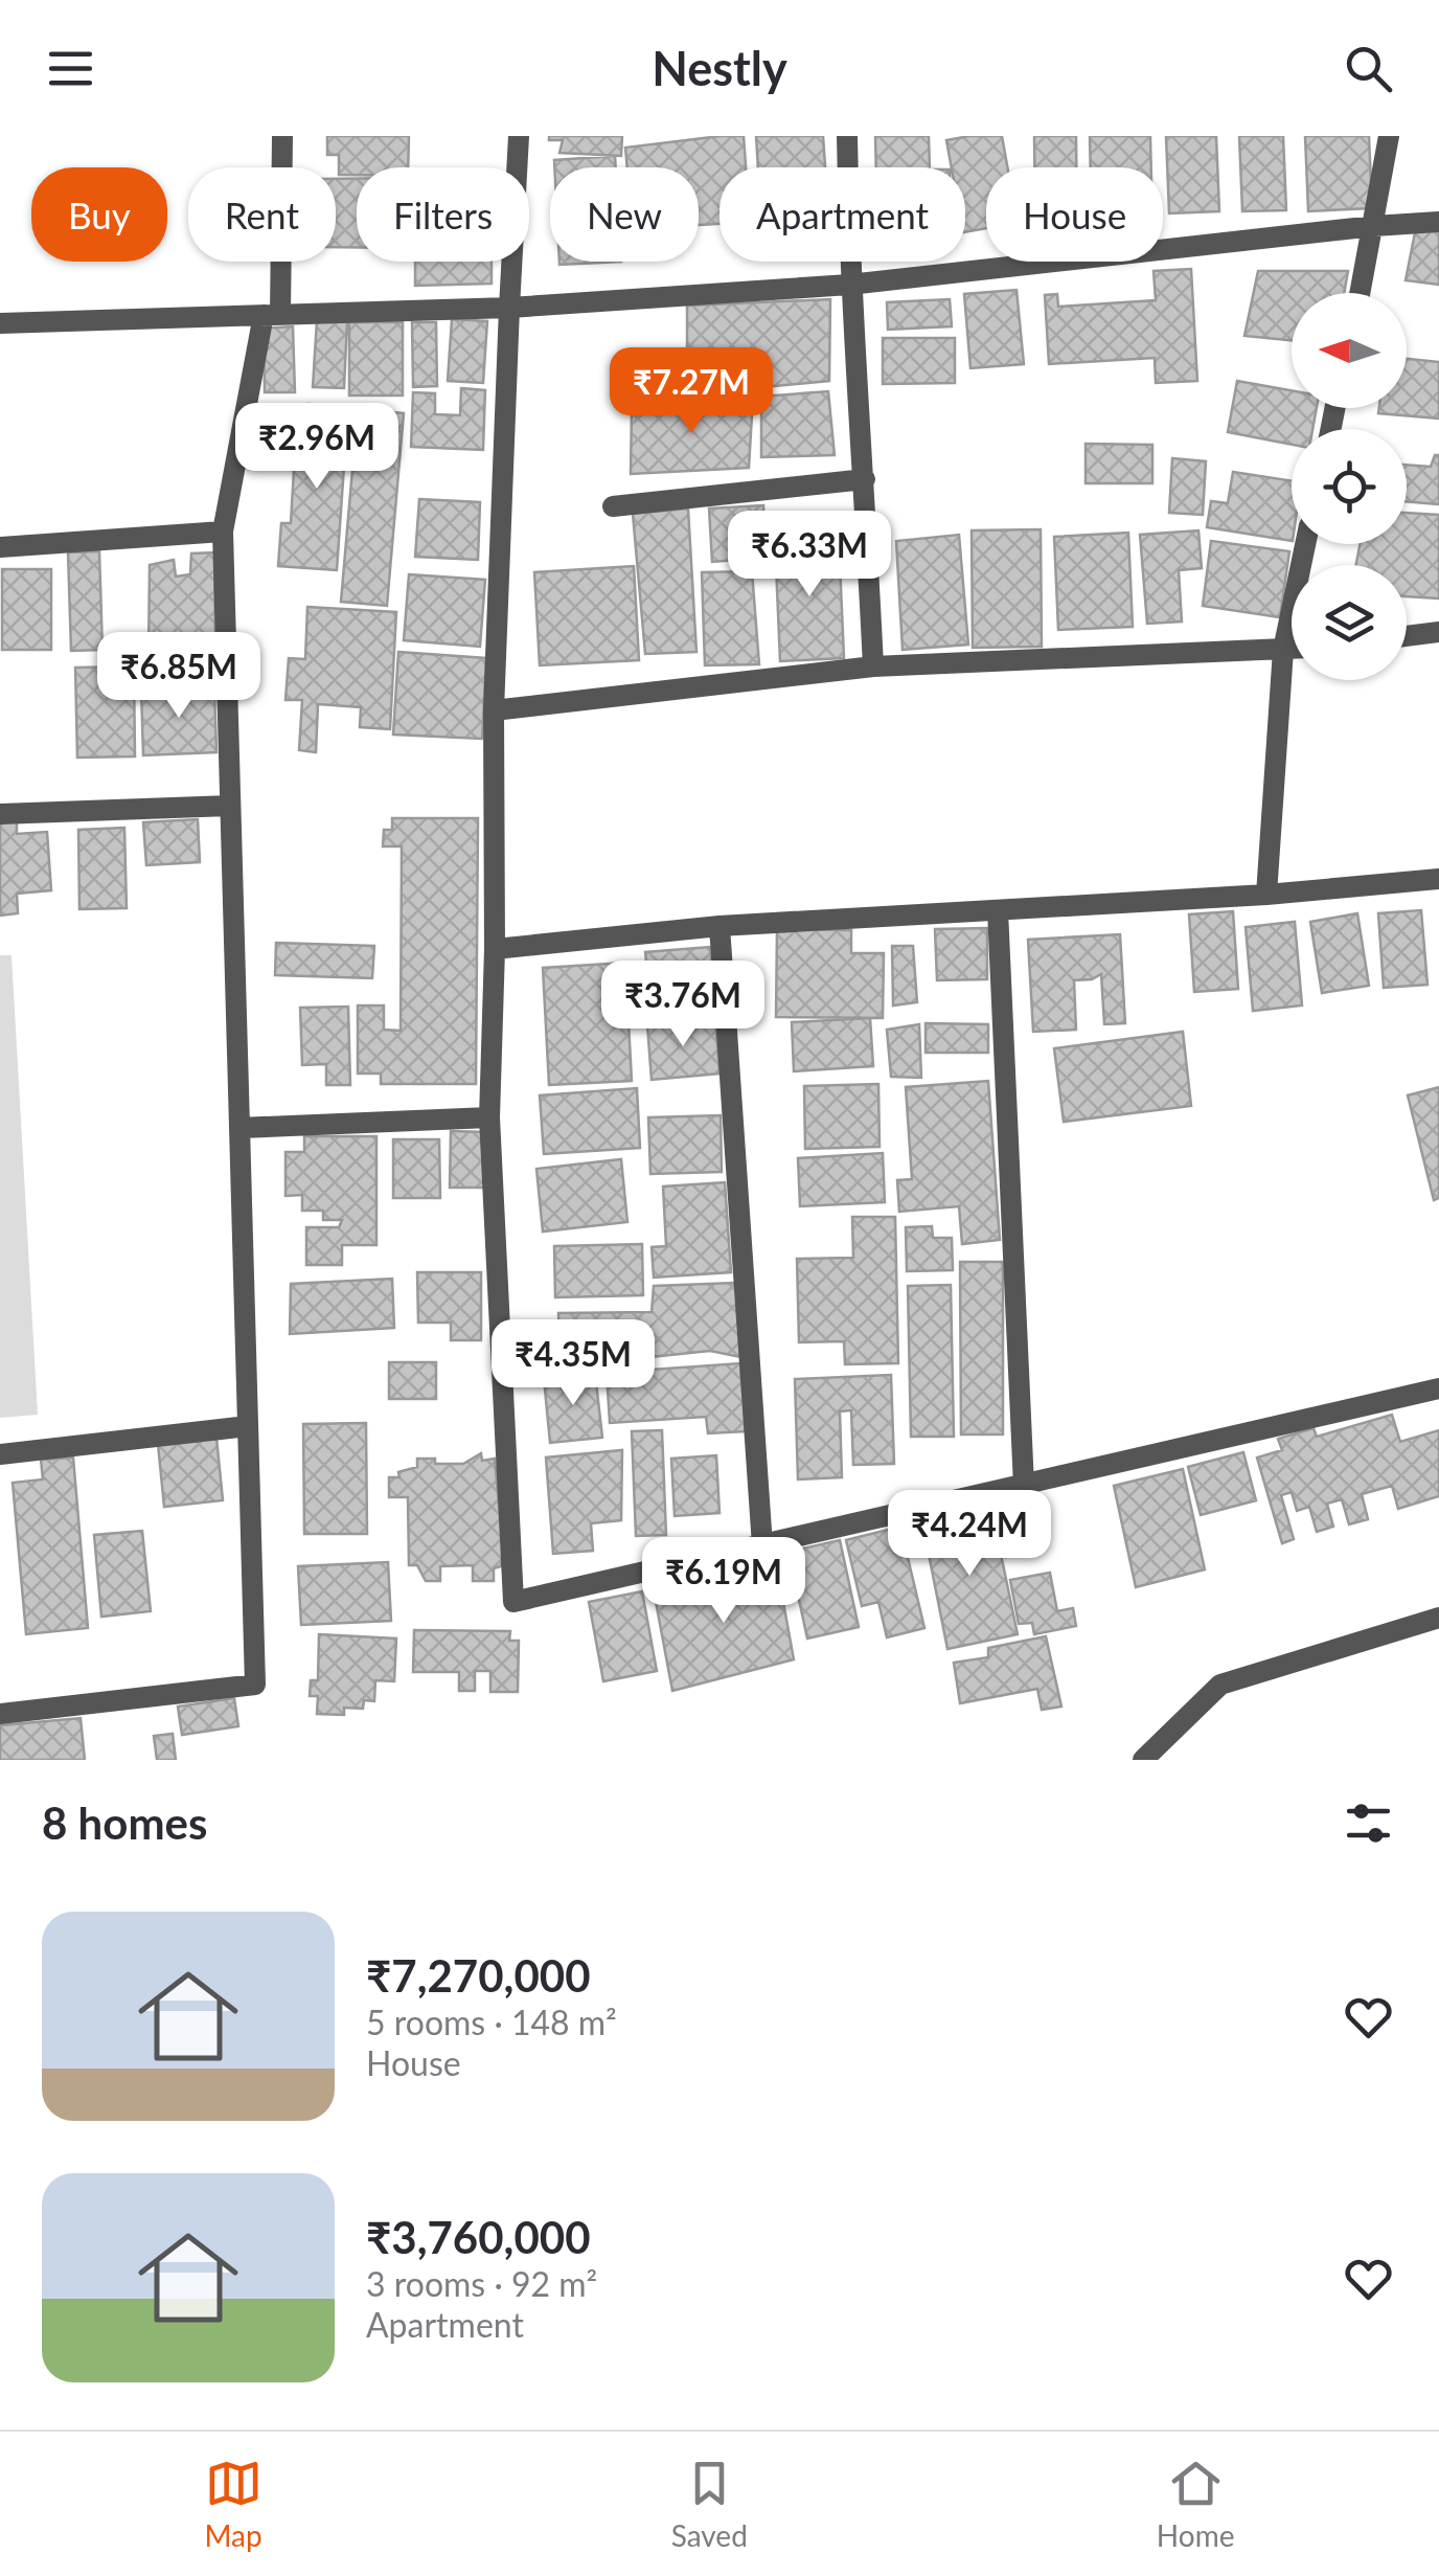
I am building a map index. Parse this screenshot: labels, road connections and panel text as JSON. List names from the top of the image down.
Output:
{
  "north": "left",
  "page": {
    "header": "Nestly",
    "chip": [
      "Buy",
      "Rent",
      "Filters",
      "New",
      "Apartment",
      "House"
    ],
    "price": [
      "₹7.27M",
      "₹2.96M",
      "₹6.33M",
      "₹6.85M",
      "₹3.76M",
      "₹4.35M",
      "₹4.24M",
      "₹6.19M"
    ],
    "heading": "8 homes",
    "list": [
      {
        "name": "₹7,270,000",
        "note": "5 rooms · 148 m² · House"
      },
      {
        "name": "₹3,760,000",
        "note": "3 rooms · 92 m² · Apartment"
      }
    ],
    "tabs": ["Map", "Saved", "Home"]
  }
}
